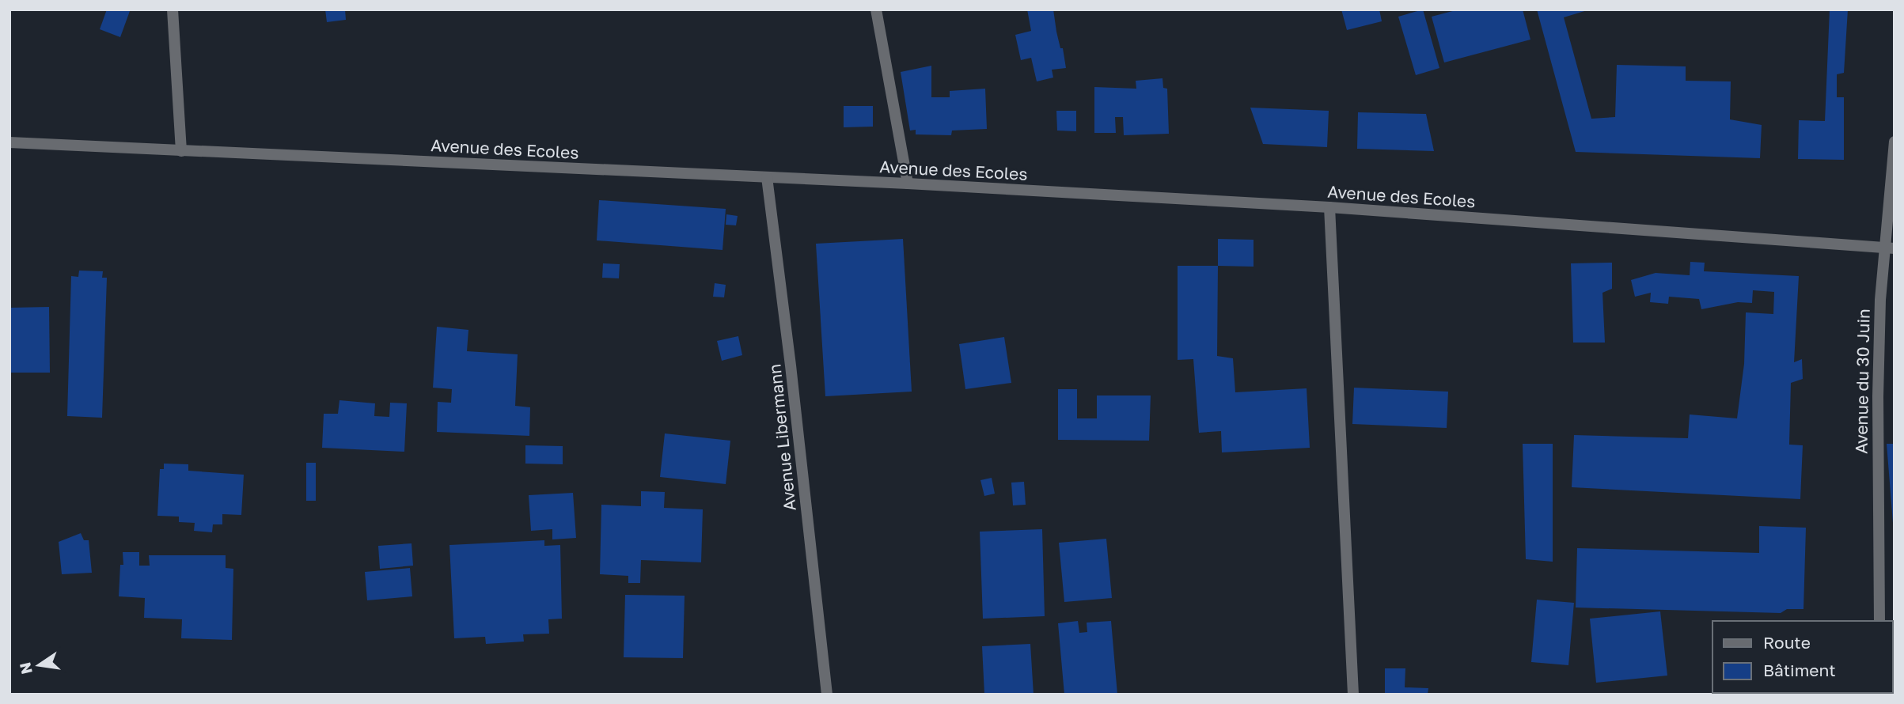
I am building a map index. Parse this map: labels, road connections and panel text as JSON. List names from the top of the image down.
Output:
{
  "streets": {
    "street": ["Avenue des Ecoles", "Avenue du 30 Juin", "Avenue Libermann"]
  },
  "crossings": [
    ["Avenue des Ecoles", "Avenue du 30 Juin"],
    ["Avenue des Ecoles", "Avenue Libermann"]
  ],
  "legend": ["Route", "Bâtiment"],
  "north": "left"
}
